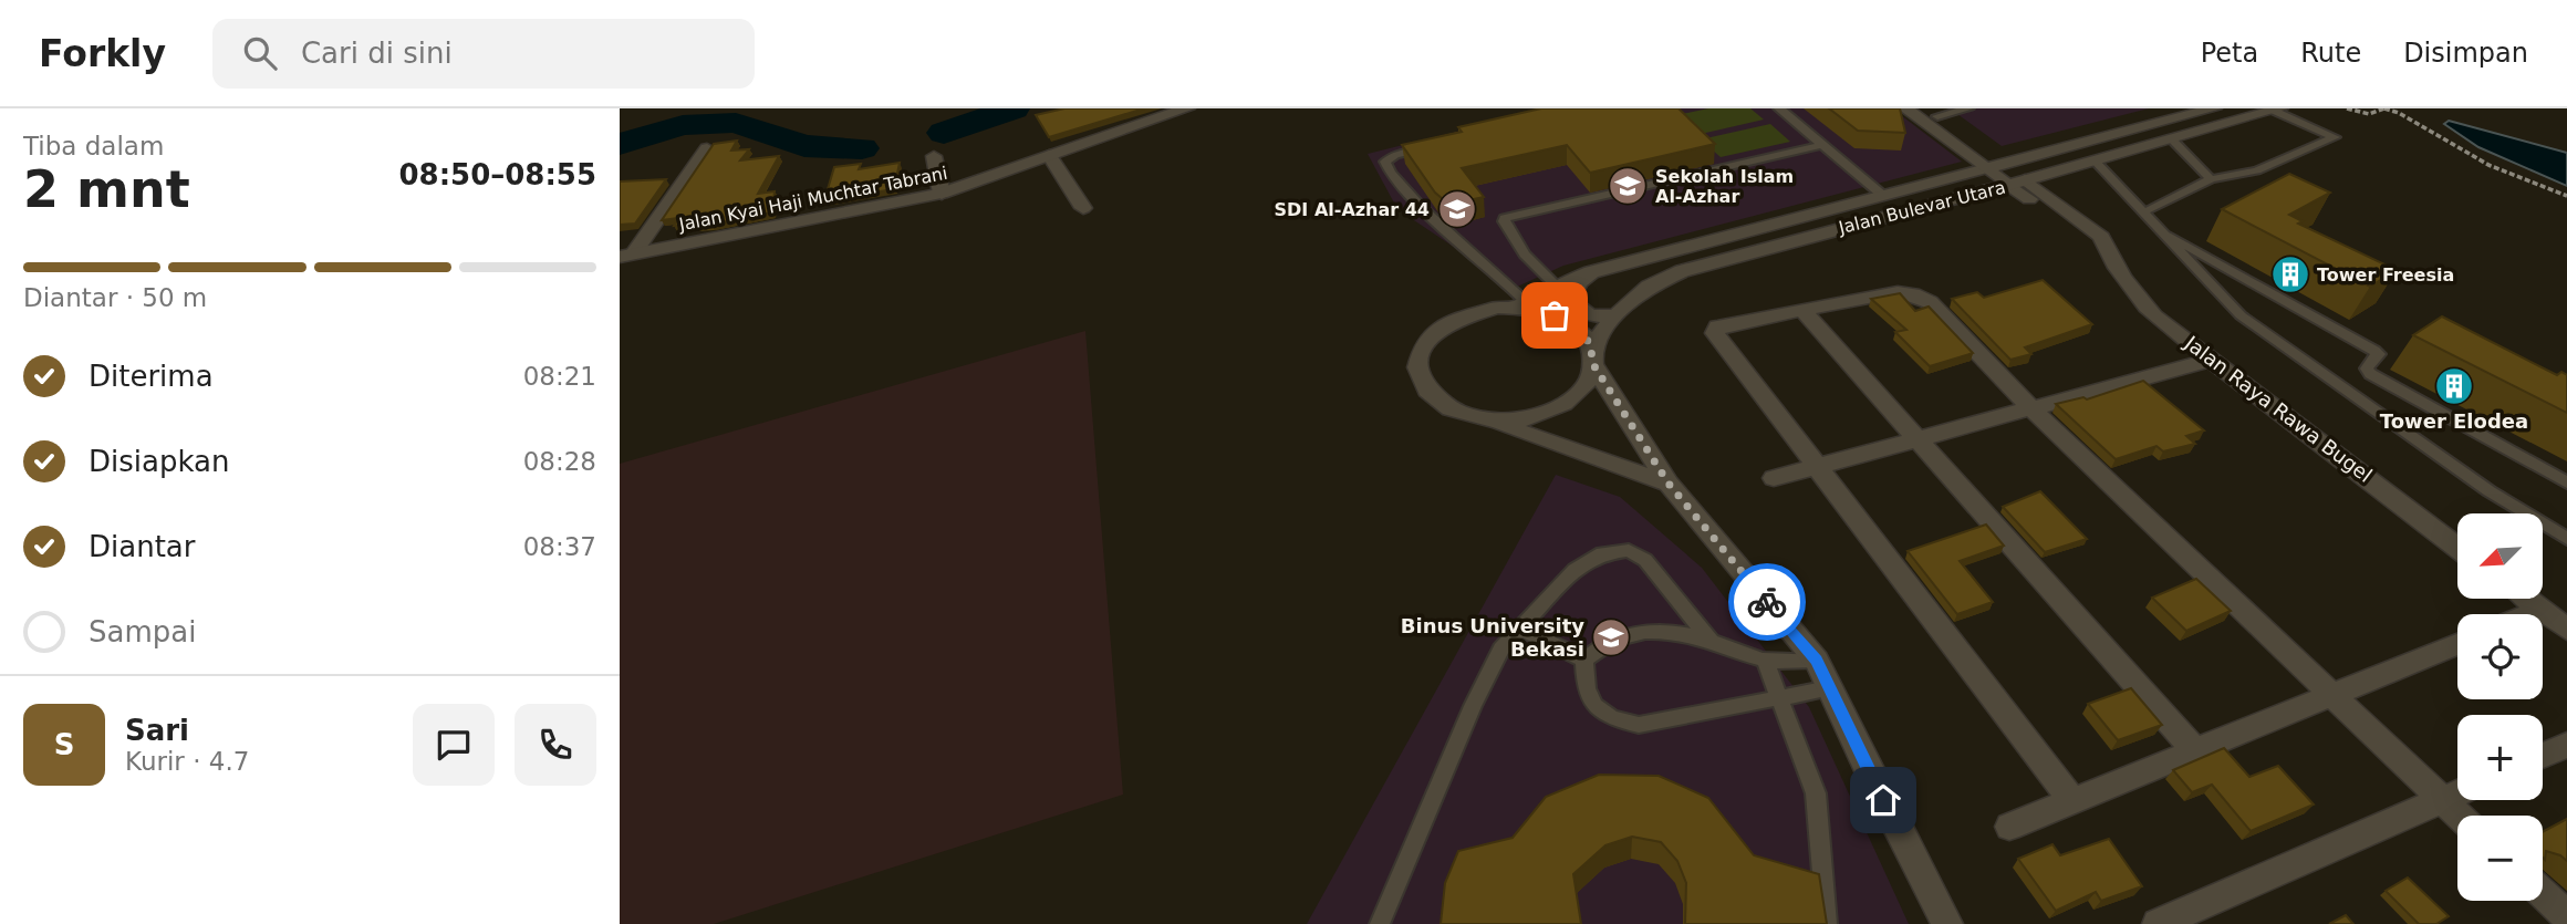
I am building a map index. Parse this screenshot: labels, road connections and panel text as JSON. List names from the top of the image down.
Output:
{
  "streets": {
    "street": ["Jalan Kyai Haji Muchtar Tabrani", "Jalan Bulevar Utara", "Jalan Raya Rawa Bugel"]
  },
  "crossings": [
    ["Jalan Bulevar Utara", "Jalan Raya Rawa Bugel"]
  ],
  "places": {
    "school or university": ["Sekolah Islam Al-Azhar", "SDI Al-Azhar 44", "Binus University Bekasi"],
    "building": ["Tower Freesia", "Tower Elodea"]
  },
  "north": "bottom left",
  "page": {
    "header": "Forkly",
    "search": "Cari di sini",
    "nav": ["Peta", "Rute", "Disimpan"],
    "heading": ["2 mnt", "Tiba dalam", "08:50–08:55"],
    "panel": ["Sari", "Kurir · 4.7"],
    "bar": "Diantar · 50 m",
    "list": [
      ["Diterima", "08:21"],
      ["Disiapkan", "08:28"],
      ["Diantar", "08:37"],
      "Sampai"
    ],
    "map_buttons": ["+", "−"],
    "round": "S"
  }
}
